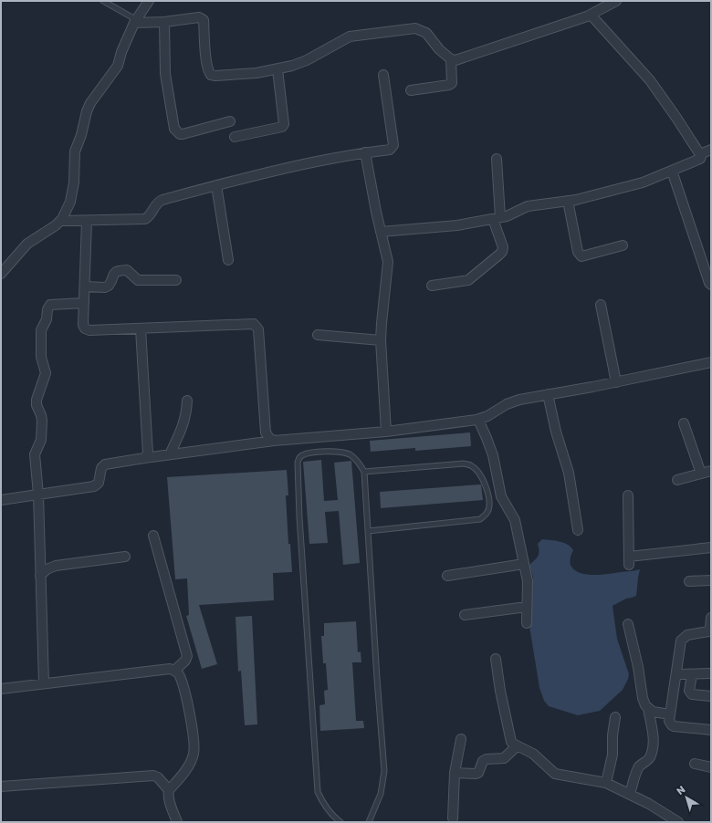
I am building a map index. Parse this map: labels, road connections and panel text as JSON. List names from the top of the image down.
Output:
{
  "north": "top left"
}
